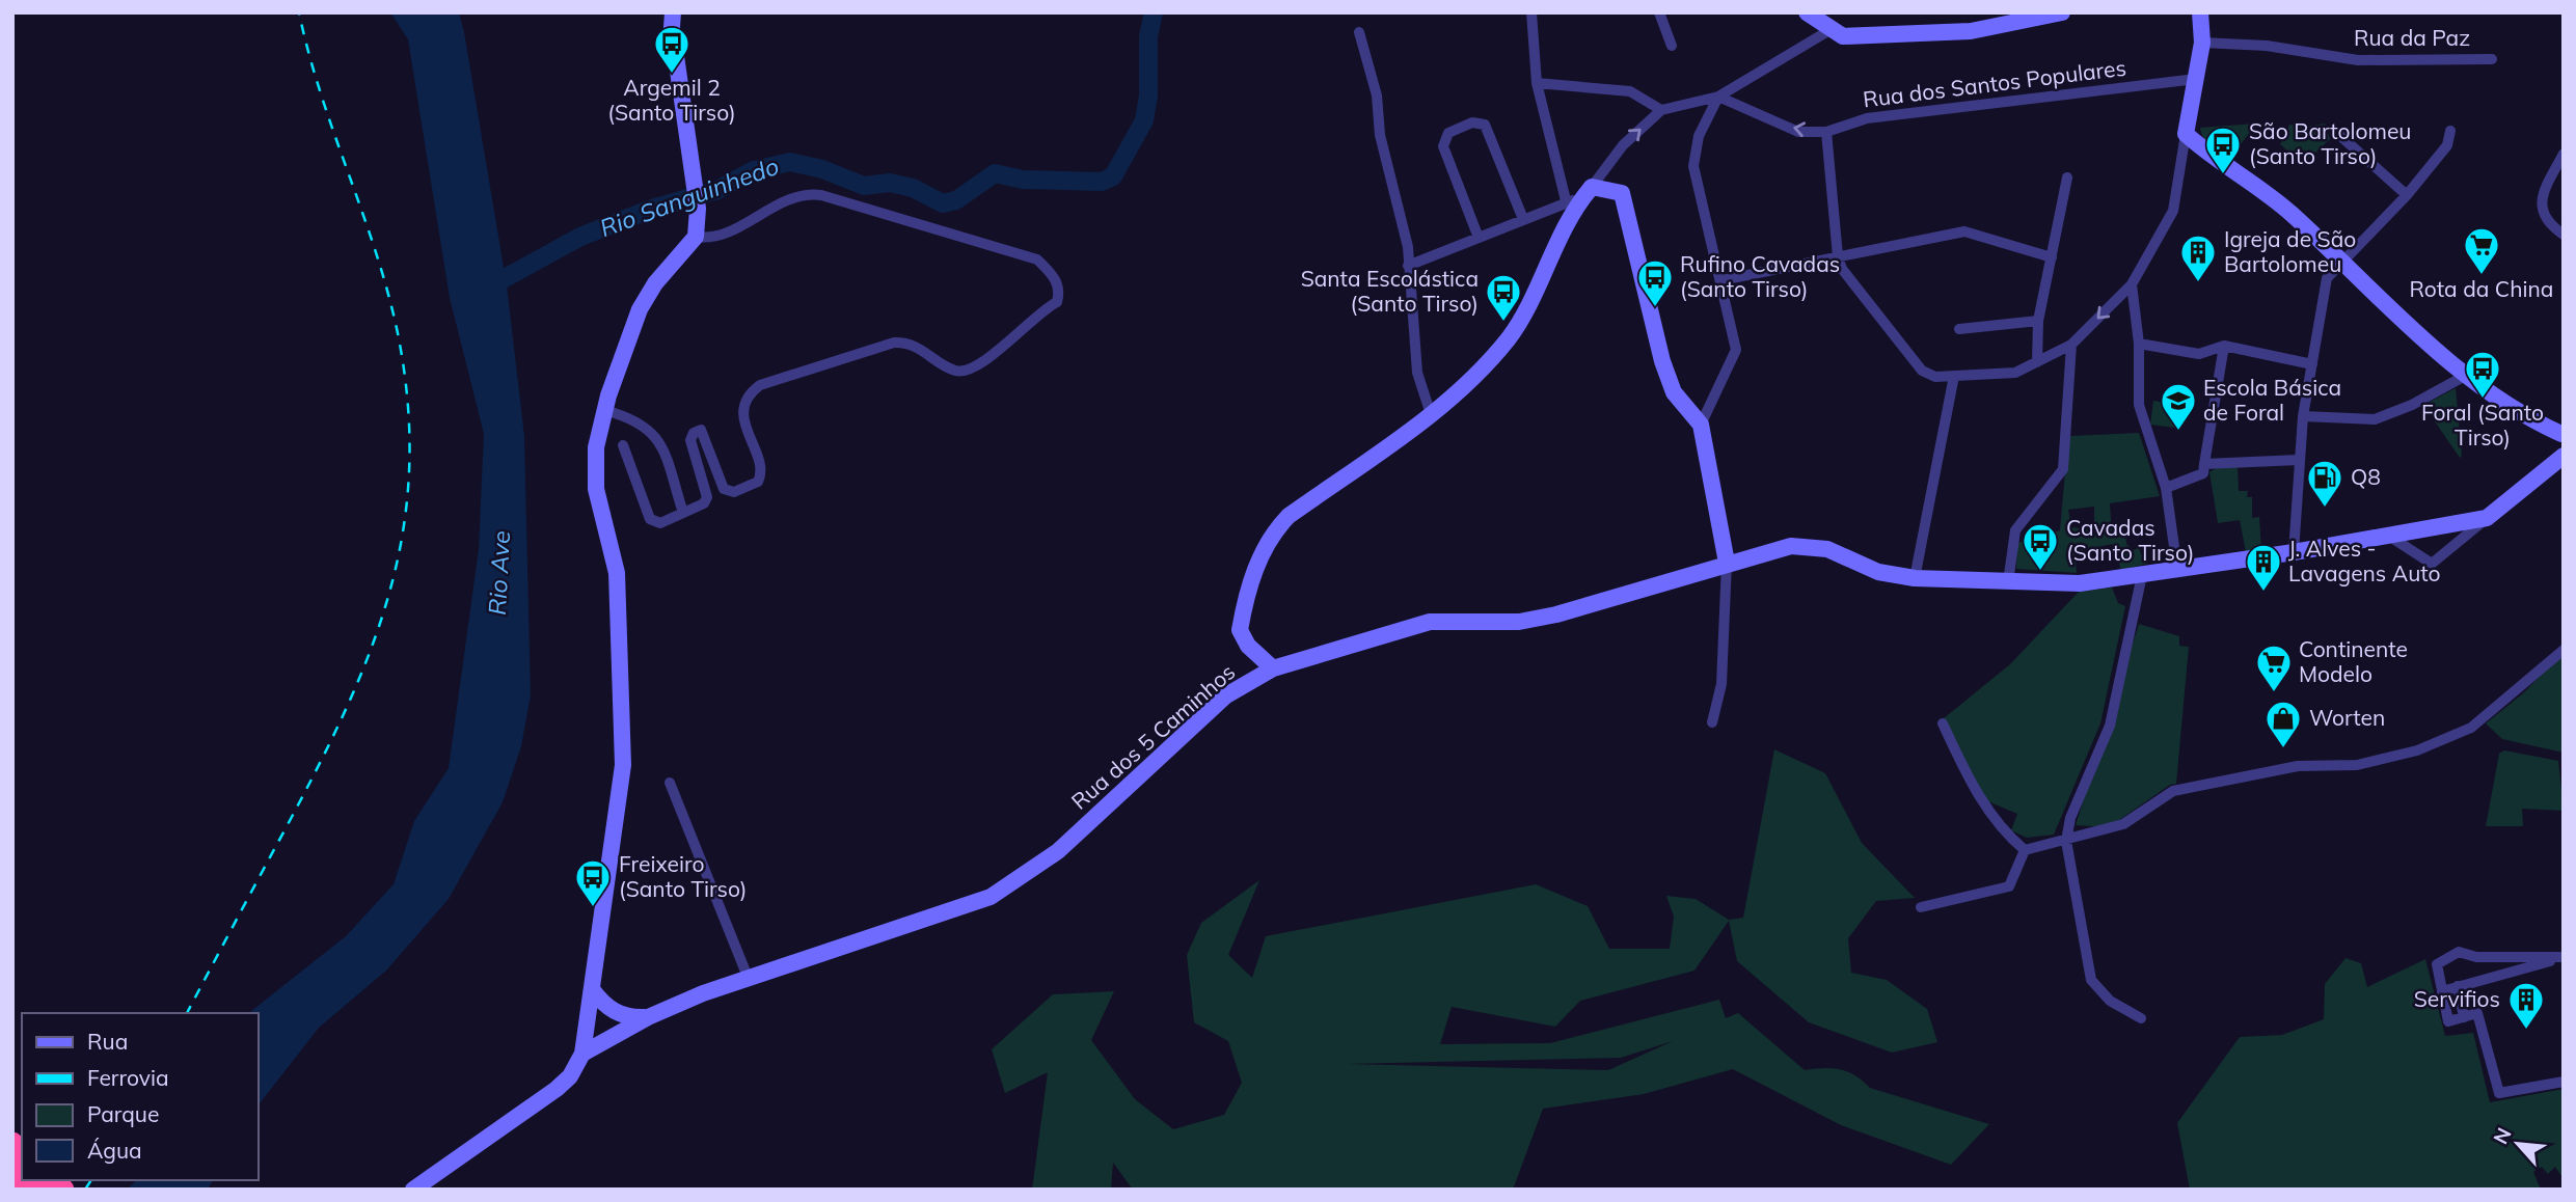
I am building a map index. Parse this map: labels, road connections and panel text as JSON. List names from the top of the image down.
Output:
{
  "streets": {
    "street": ["Rua da Paz", "Rua dos Santos Populares", "Rua dos 5 Caminhos"]
  },
  "water": ["Rio Sanguinhedo", "Rio Ave"],
  "places": {
    "bus stop": [
      "Argemil 2 (Santo Tirso)",
      "São Bartolomeu (Santo Tirso)",
      "Rufino Cavadas (Santo Tirso)",
      "Santa Escolástica (Santo Tirso)",
      "Foral (Santo Tirso)",
      "Cavadas (Santo Tirso)",
      "Freixeiro (Santo Tirso)"
    ],
    "supermarket": ["Rota da China", "Continente Modelo"],
    "building": ["Igreja de São Bartolomeu", "J. Alves - Lavagens Auto", "Servifios"],
    "school or university": ["Escola Básica de Foral"],
    "fuel station": ["Q8"],
    "shop": ["Worten"]
  },
  "legend": [
    "Rua",
    "Ferrovia",
    "Parque",
    "Água"
  ],
  "north": "top left"
}
